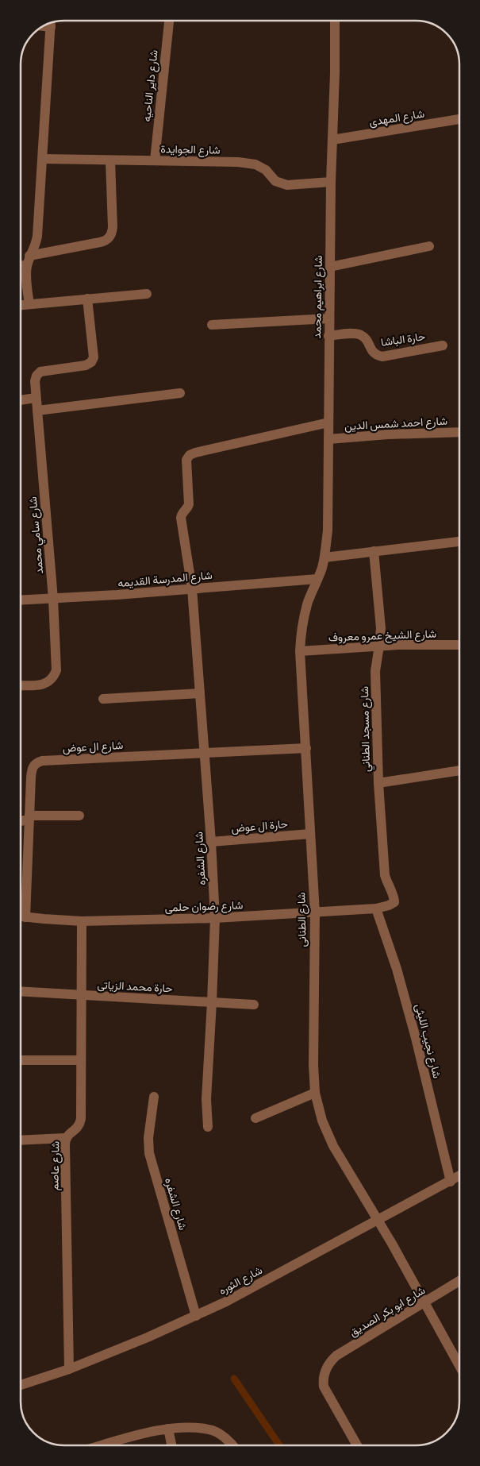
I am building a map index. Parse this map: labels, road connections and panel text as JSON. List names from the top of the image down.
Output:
{
  "streets": {
    "street": [
      "شارع داير الناحيه",
      "شارع المهدى",
      "شارع الجوايدة",
      "شارع ابراهيم محمد",
      "حارة الباشا",
      "شارع احمد شمس الدين",
      "شارع سامي محمد",
      "شارع المدرسة القديمه",
      "شارع الشيخ عمرو معروف",
      "شارع مسجد الطناني",
      "شارع ال عوض",
      "حارة ال عوض",
      "شارع الشفره",
      "شارع رضوان حلمى",
      "شارع الطنانى",
      "حارة محمد الزياتى",
      "شارع نجيب الليثى",
      "شارع عاصم",
      "شارع الثوره",
      "شارع ابو بكر الصديق"
    ]
  },
  "crossings": [
    ["شارع داير الناحيه", "شارع الجوايدة"],
    ["شارع المهدى", "شارع ابراهيم محمد"],
    ["شارع الجوايدة", "شارع ابراهيم محمد"],
    ["شارع ابراهيم محمد", "حارة الباشا"],
    ["شارع ابراهيم محمد", "شارع احمد شمس الدين"],
    ["شارع ابراهيم محمد", "شارع المدرسة القديمه"],
    ["شارع ابراهيم محمد", "شارع الشفره"],
    ["شارع ابراهيم محمد", "شارع الطنانى"],
    ["شارع سامي محمد", "شارع المدرسة القديمه"],
    ["شارع المدرسة القديمه", "شارع الشفره"],
    ["شارع المدرسة القديمه", "شارع الطنانى"],
    ["شارع الشيخ عمرو معروف", "شارع مسجد الطناني"],
    ["شارع الشيخ عمرو معروف", "شارع الطنانى"],
    ["شارع مسجد الطناني", "شارع رضوان حلمى"],
    ["شارع ال عوض", "شارع الشفره"],
    ["شارع ال عوض", "شارع رضوان حلمى"],
    ["شارع ال عوض", "شارع الطنانى"],
    ["حارة ال عوض", "شارع الشفره"],
    ["حارة ال عوض", "شارع الطنانى"],
    ["شارع الشفره", "شارع رضوان حلمى"],
    ["شارع الشفره", "حارة محمد الزياتى"],
    ["شارع الشفره", "شارع الثوره"],
    ["شارع رضوان حلمى", "شارع الطنانى"],
    ["شارع رضوان حلمى", "شارع نجيب الليثى"],
    ["شارع رضوان حلمى", "شارع عاصم"],
    ["شارع الطنانى", "شارع الثوره"],
    ["شارع الطنانى", "شارع ابو بكر الصديق"],
    ["حارة محمد الزياتى", "شارع عاصم"],
    ["شارع نجيب الليثى", "شارع الثوره"],
    ["شارع عاصم", "شارع الثوره"]
  ]
}
